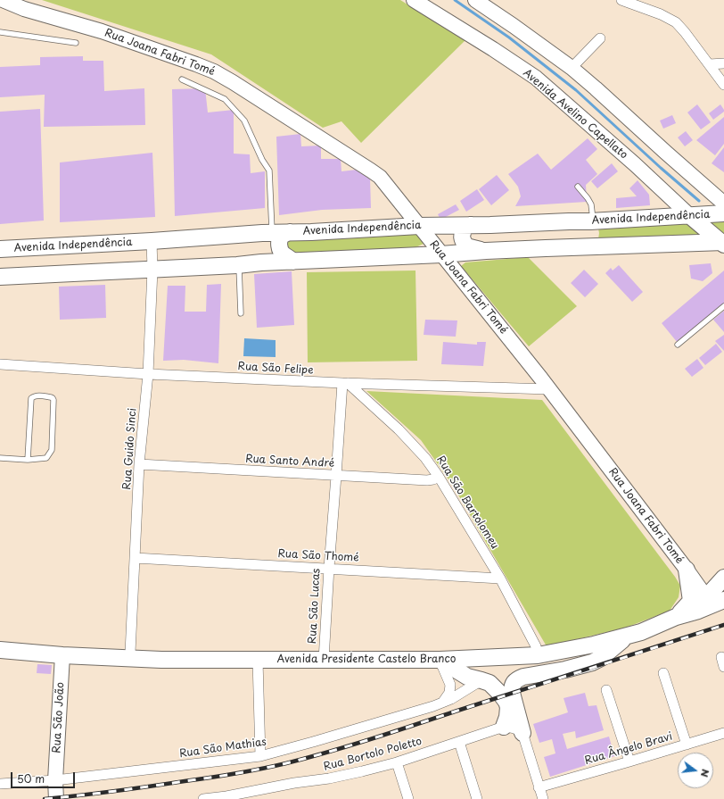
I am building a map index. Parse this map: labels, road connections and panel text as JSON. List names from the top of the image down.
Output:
{
  "streets": {
    "main road": ["Avenida Avelino Capellato", "Avenida Independência", "Avenida Presidente Castelo Branco"],
    "street": [
      "Rua Joana Fabri Tomé",
      "Rua São Felipe",
      "Rua Guido Sinci",
      "Rua Santo André",
      "Rua São Bartolomeu",
      "Rua São Thomé",
      "Rua São Lucas",
      "Rua São João",
      "Rua São Mathias",
      "Rua Ângelo Bravi",
      "Rua Bortolo Poletto"
    ]
  },
  "crossings": [
    ["Rua Joana Fabri Tomé", "Avenida Independência"],
    ["Rua Joana Fabri Tomé", "Rua São Felipe"],
    ["Avenida Avelino Capellato", "Avenida Independência"],
    ["Avenida Independência", "Rua Guido Sinci"],
    ["Rua São Felipe", "Rua Guido Sinci"],
    ["Rua São Felipe", "Rua São Bartolomeu"],
    ["Rua São Felipe", "Rua São Lucas"],
    ["Rua Guido Sinci", "Rua Santo André"],
    ["Rua Guido Sinci", "Rua São Thomé"],
    ["Rua Guido Sinci", "Avenida Presidente Castelo Branco"],
    ["Rua Santo André", "Rua São Bartolomeu"],
    ["Rua Santo André", "Rua São Lucas"],
    ["Rua São Bartolomeu", "Rua São Thomé"],
    ["Rua São Bartolomeu", "Rua São Lucas"],
    ["Rua São Bartolomeu", "Avenida Presidente Castelo Branco"],
    ["Rua São Thomé", "Rua São Lucas"],
    ["Rua São Lucas", "Avenida Presidente Castelo Branco"],
    ["Avenida Presidente Castelo Branco", "Rua São João"],
    ["Rua São João", "Rua São Mathias"]
  ],
  "scale_bar": "50 m",
  "north": "right"
}
